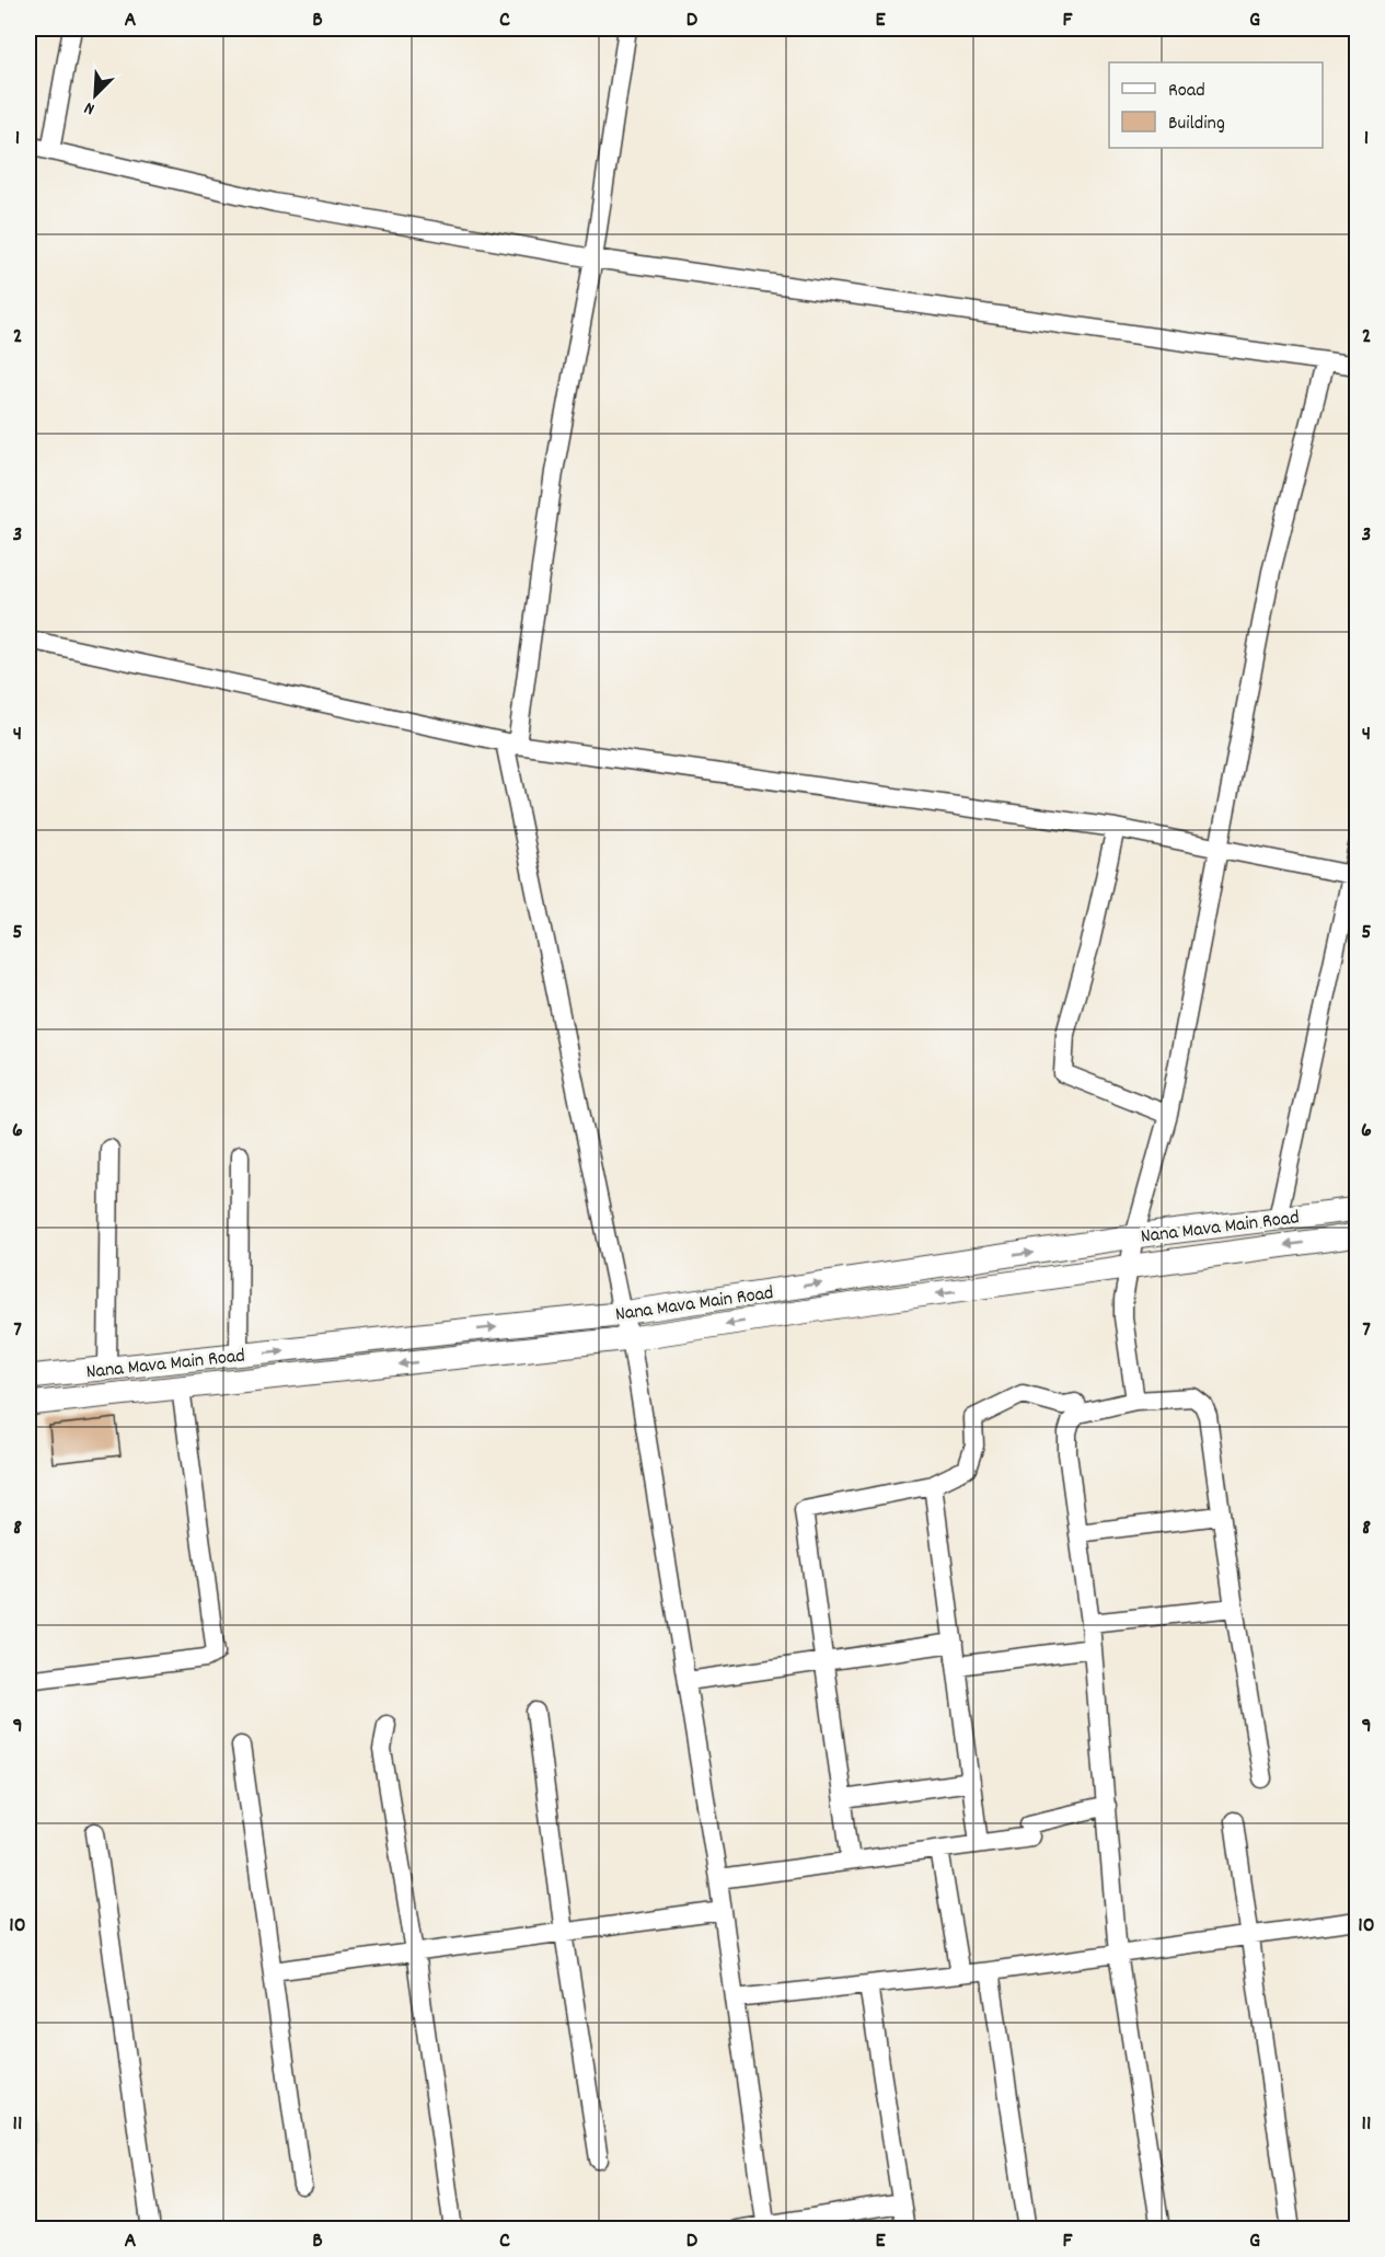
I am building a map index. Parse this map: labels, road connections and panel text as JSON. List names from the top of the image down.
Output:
{
  "streets": {
    "street": ["Nana Mava Main Road"]
  },
  "legend": ["Road", "Building"],
  "north": "bottom left",
  "grid": {
    "columns": [
      "A",
      "B",
      "C",
      "D",
      "E",
      "F",
      "G"
    ],
    "rows": [
      "1",
      "2",
      "3",
      "4",
      "5",
      "6",
      "7",
      "8",
      "9",
      "10",
      "11"
    ]
  }
}
